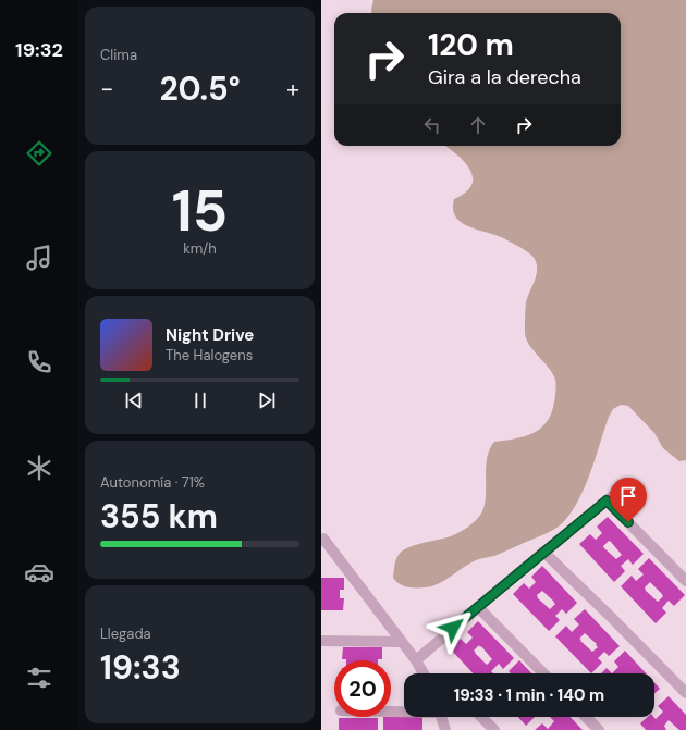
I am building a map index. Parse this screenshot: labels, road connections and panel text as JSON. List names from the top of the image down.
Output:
{
  "page": {
    "tabs": "19:32",
    "tile": [
      "Clima",
      ["15", "km/h"],
      ["Autonomía · 71%", "355 km"],
      ["Llegada", "19:33"]
    ],
    "turn": ["120 m", "Gira a la derecha"],
    "heat": ["−", "20.5°", "+"],
    "song": ["Night Drive", "The Halogens"],
    "limit": "20",
    "trip": "19:33 · 1 min · 140 m"
  }
}
